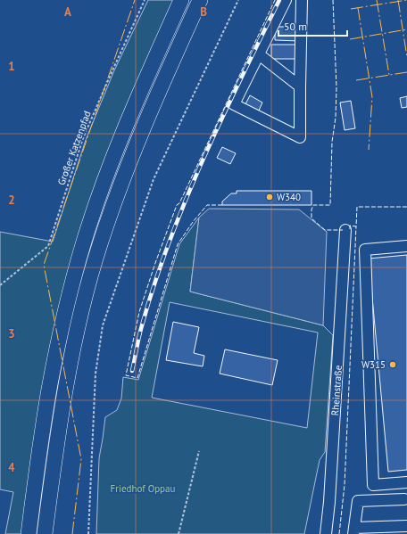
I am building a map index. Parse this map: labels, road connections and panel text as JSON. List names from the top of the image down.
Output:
{
  "streets": {
    "street": ["Rheinstraße"],
    "path": ["Großer Katzenpfad"]
  },
  "parks": ["Friedhof Oppau"],
  "places": ["W340", "W315"],
  "scale_bar": "50 m",
  "grid": {
    "columns": ["A", "B"],
    "rows": [
      "1",
      "2",
      "3",
      "4"
    ]
  }
}
